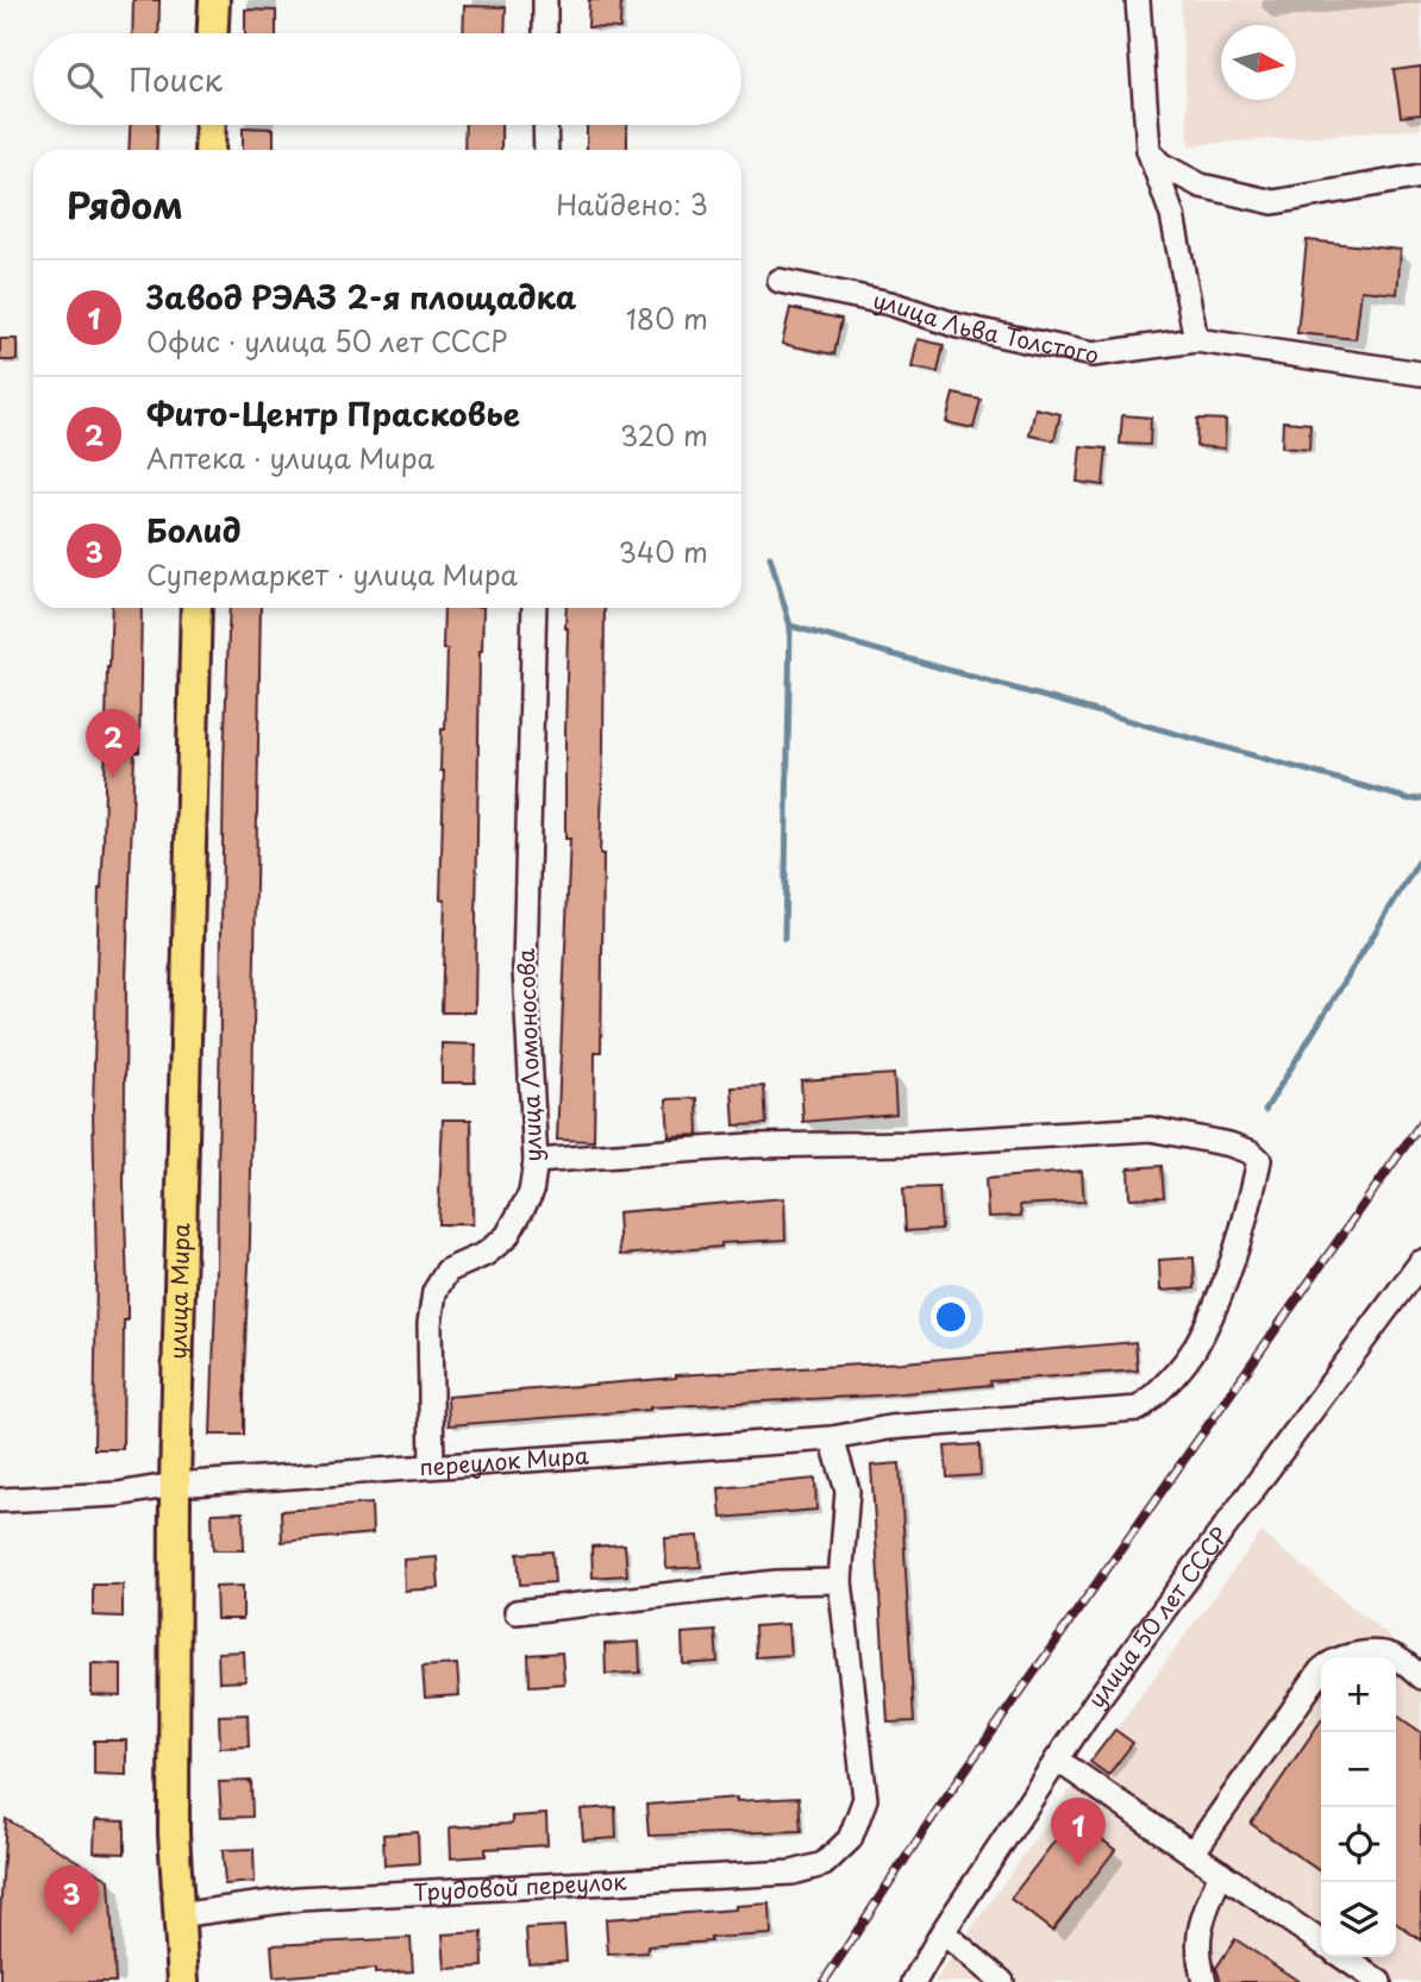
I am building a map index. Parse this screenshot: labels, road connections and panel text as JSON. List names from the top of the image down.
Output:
{
  "streets": {
    "main road": ["улица Мира"],
    "street": [
      "улица Льва Толстого",
      "улица Ломоносова",
      "переулок Мира",
      "улица 50 лет СССР",
      "Трудовой переулок"
    ]
  },
  "crossings": [
    ["улица Ломоносова", "переулок Мира"],
    ["улица Мира", "переулок Мира"],
    ["улица Мира", "Трудовой переулок"]
  ],
  "north": "right",
  "page": {
    "search": "Поиск",
    "heading": ["Рядом", "Найдено: 3"],
    "list": [
      {
        "mark": "1",
        "name": "Завод РЭАЗ 2-я площадка",
        "note": "Офис · улица 50 лет СССР",
        "value": "180 m"
      },
      {
        "mark": "2",
        "name": "Фито-Центр Прасковье",
        "note": "Аптека · улица Мира",
        "value": "320 m"
      },
      {
        "mark": "3",
        "name": "Болид",
        "note": "Супермаркет · улица Мира",
        "value": "340 m"
      }
    ],
    "pins": ["2", "1", "3"],
    "map_buttons": ["+", "−"]
  }
}
